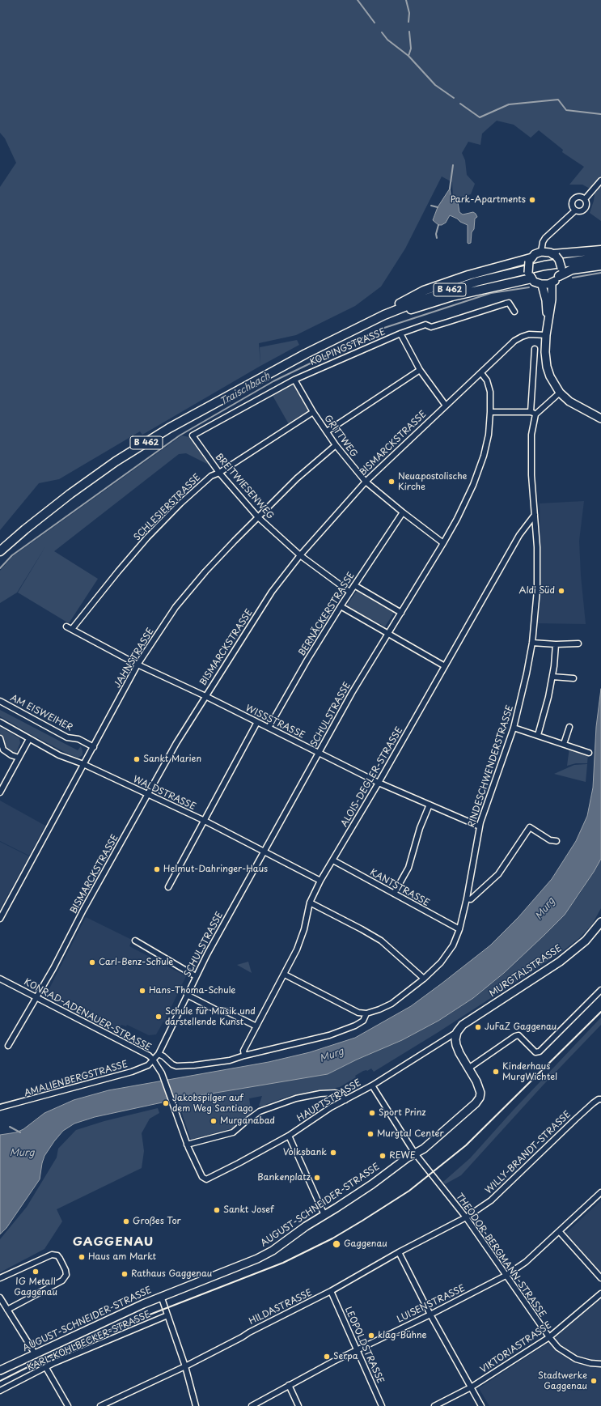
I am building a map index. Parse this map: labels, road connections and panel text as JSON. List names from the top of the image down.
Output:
{
  "streets": {
    "main road": ["B 462"],
    "street": [
      "KOLPINGSTRASSE",
      "GRITTWEG",
      "BISMARCKSTRASSE",
      "BREITWIESENWEG",
      "SCHLESIERSTRASSE",
      "BERNÄCKERSTRASSE",
      "JAHNSTRASSE",
      "AM EISWEIHER",
      "SCHULSTRASSE",
      "WISSSTRASSE",
      "RINDESCHWENDERSTRASSE",
      "ALOIS-DEGLER-STRASSE",
      "WALDSTRASSE",
      "KANTSTRASSE",
      "MURGTALSTRASSE",
      "KONRAD-ADENAUER-STRASSE",
      "AMALIENBERGSTRASSE",
      "HAUPTSTRASSE",
      "WILLY-BRANDT-STRASSE",
      "AUGUST-SCHNEIDER-STRASSE",
      "THEODOR-BERGMANN-STRASSE",
      "LUISENSTRASSE",
      "HILDASTRASSE",
      "KARL-KOHLBECKER-STRASSE",
      "LEOPOLDSTRASSE",
      "VIKTORIASTRASSE"
    ]
  },
  "crossings": [
    ["KOLPINGSTRASSE", "GRITTWEG"],
    ["KOLPINGSTRASSE", "BREITWIESENWEG"],
    ["GRITTWEG", "BISMARCKSTRASSE"],
    ["GRITTWEG", "SCHLESIERSTRASSE"],
    ["GRITTWEG", "BERNÄCKERSTRASSE"],
    ["GRITTWEG", "JAHNSTRASSE"],
    ["GRITTWEG", "SCHULSTRASSE"],
    ["BISMARCKSTRASSE", "BREITWIESENWEG"],
    ["BISMARCKSTRASSE", "SCHULSTRASSE"],
    ["BISMARCKSTRASSE", "WISSSTRASSE"],
    ["BISMARCKSTRASSE", "WALDSTRASSE"],
    ["BISMARCKSTRASSE", "KONRAD-ADENAUER-STRASSE"],
    ["BREITWIESENWEG", "SCHLESIERSTRASSE"],
    ["BREITWIESENWEG", "BERNÄCKERSTRASSE"],
    ["BREITWIESENWEG", "JAHNSTRASSE"],
    ["SCHLESIERSTRASSE", "WISSSTRASSE"],
    ["BERNÄCKERSTRASSE", "WISSSTRASSE"],
    ["JAHNSTRASSE", "AM EISWEIHER"],
    ["JAHNSTRASSE", "WISSSTRASSE"],
    ["JAHNSTRASSE", "WALDSTRASSE"],
    ["SCHULSTRASSE", "WISSSTRASSE"],
    ["SCHULSTRASSE", "RINDESCHWENDERSTRASSE"],
    ["SCHULSTRASSE", "WALDSTRASSE"],
    ["SCHULSTRASSE", "KONRAD-ADENAUER-STRASSE"],
    ["SCHULSTRASSE", "AMALIENBERGSTRASSE"],
    ["WISSSTRASSE", "RINDESCHWENDERSTRASSE"],
    ["WISSSTRASSE", "ALOIS-DEGLER-STRASSE"],
    ["RINDESCHWENDERSTRASSE", "ALOIS-DEGLER-STRASSE"],
    ["RINDESCHWENDERSTRASSE", "KANTSTRASSE"],
    ["ALOIS-DEGLER-STRASSE", "WALDSTRASSE"],
    ["ALOIS-DEGLER-STRASSE", "KANTSTRASSE"],
    ["MURGTALSTRASSE", "HAUPTSTRASSE"],
    ["MURGTALSTRASSE", "AUGUST-SCHNEIDER-STRASSE"],
    ["KONRAD-ADENAUER-STRASSE", "AMALIENBERGSTRASSE"],
    ["KONRAD-ADENAUER-STRASSE", "HAUPTSTRASSE"],
    ["HAUPTSTRASSE", "AUGUST-SCHNEIDER-STRASSE"],
    ["HAUPTSTRASSE", "THEODOR-BERGMANN-STRASSE"],
    ["WILLY-BRANDT-STRASSE", "THEODOR-BERGMANN-STRASSE"],
    ["WILLY-BRANDT-STRASSE", "HILDASTRASSE"],
    ["AUGUST-SCHNEIDER-STRASSE", "THEODOR-BERGMANN-STRASSE"],
    ["THEODOR-BERGMANN-STRASSE", "LUISENSTRASSE"],
    ["THEODOR-BERGMANN-STRASSE", "HILDASTRASSE"],
    ["THEODOR-BERGMANN-STRASSE", "VIKTORIASTRASSE"],
    ["LUISENSTRASSE", "LEOPOLDSTRASSE"],
    ["HILDASTRASSE", "LEOPOLDSTRASSE"]
  ],
  "districts": ["GAGGENAU"],
  "water": ["Traischbach", "Murg"],
  "places": [
    "Park-Apartments",
    "Neuapostolische Kirche",
    "Aldi Süd",
    "Sankt Marien",
    "Helmut-Dahringer-Haus",
    "Carl-Benz-Schule",
    "Hans-Thoma-Schule",
    "Schule für Musik und darstellende Kunst",
    "JuFaZ Gaggenau",
    "Kinderhaus MurgWichtel",
    "Jakobspilger auf dem Weg Santiago",
    "Sport Prinz",
    "Murganabad",
    "Murgtal Center",
    "Volksbank",
    "REWE",
    "Bankenplatz",
    "Sankt Josef",
    "Großes Tor",
    "Gaggenau",
    "Haus am Markt",
    "IG Metall Gaggenau",
    "Rathaus Gaggenau",
    "klag-Bühne",
    "Serpa",
    "Stadtwerke Gaggenau"
  ]
}
